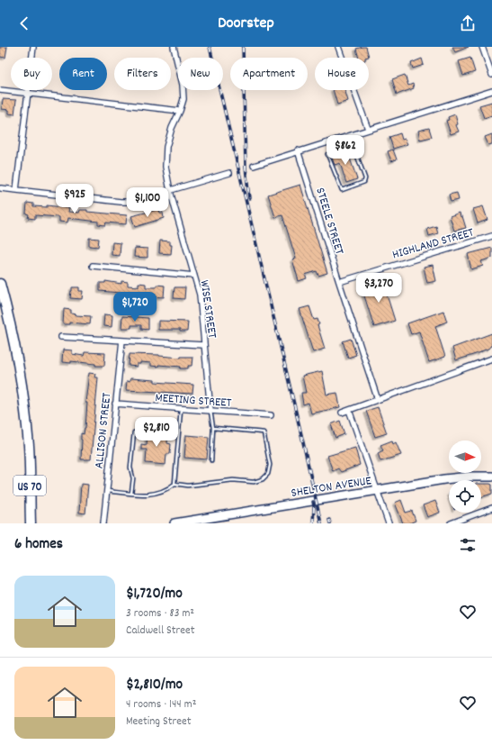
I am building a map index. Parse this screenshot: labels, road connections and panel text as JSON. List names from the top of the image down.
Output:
{
  "streets": {
    "highway": ["US 70"],
    "main road": ["SHELTON AVENUE"],
    "street": [
      "STEELE STREET",
      "HIGHLAND STREET",
      "WISE STREET",
      "MEETING STREET",
      "ALLISON STREET"
    ]
  },
  "crossings": [
    ["STEELE STREET", "HIGHLAND STREET"],
    ["WISE STREET", "MEETING STREET"],
    ["MEETING STREET", "ALLISON STREET"]
  ],
  "north": "right",
  "page": {
    "header": "Doorstep",
    "chip": [
      "Buy",
      "Rent",
      "Filters",
      "New",
      "Apartment",
      "House"
    ],
    "price": [
      "$862",
      "$925",
      "$1,100",
      "$3,270",
      "$1,720",
      "$2,810"
    ],
    "heading": "6 homes",
    "list": [
      {
        "name": "$1,720/mo",
        "note": "3 rooms · 83 m² · Caldwell Street"
      },
      {
        "name": "$2,810/mo",
        "note": "4 rooms · 144 m² · Meeting Street"
      }
    ]
  }
}
